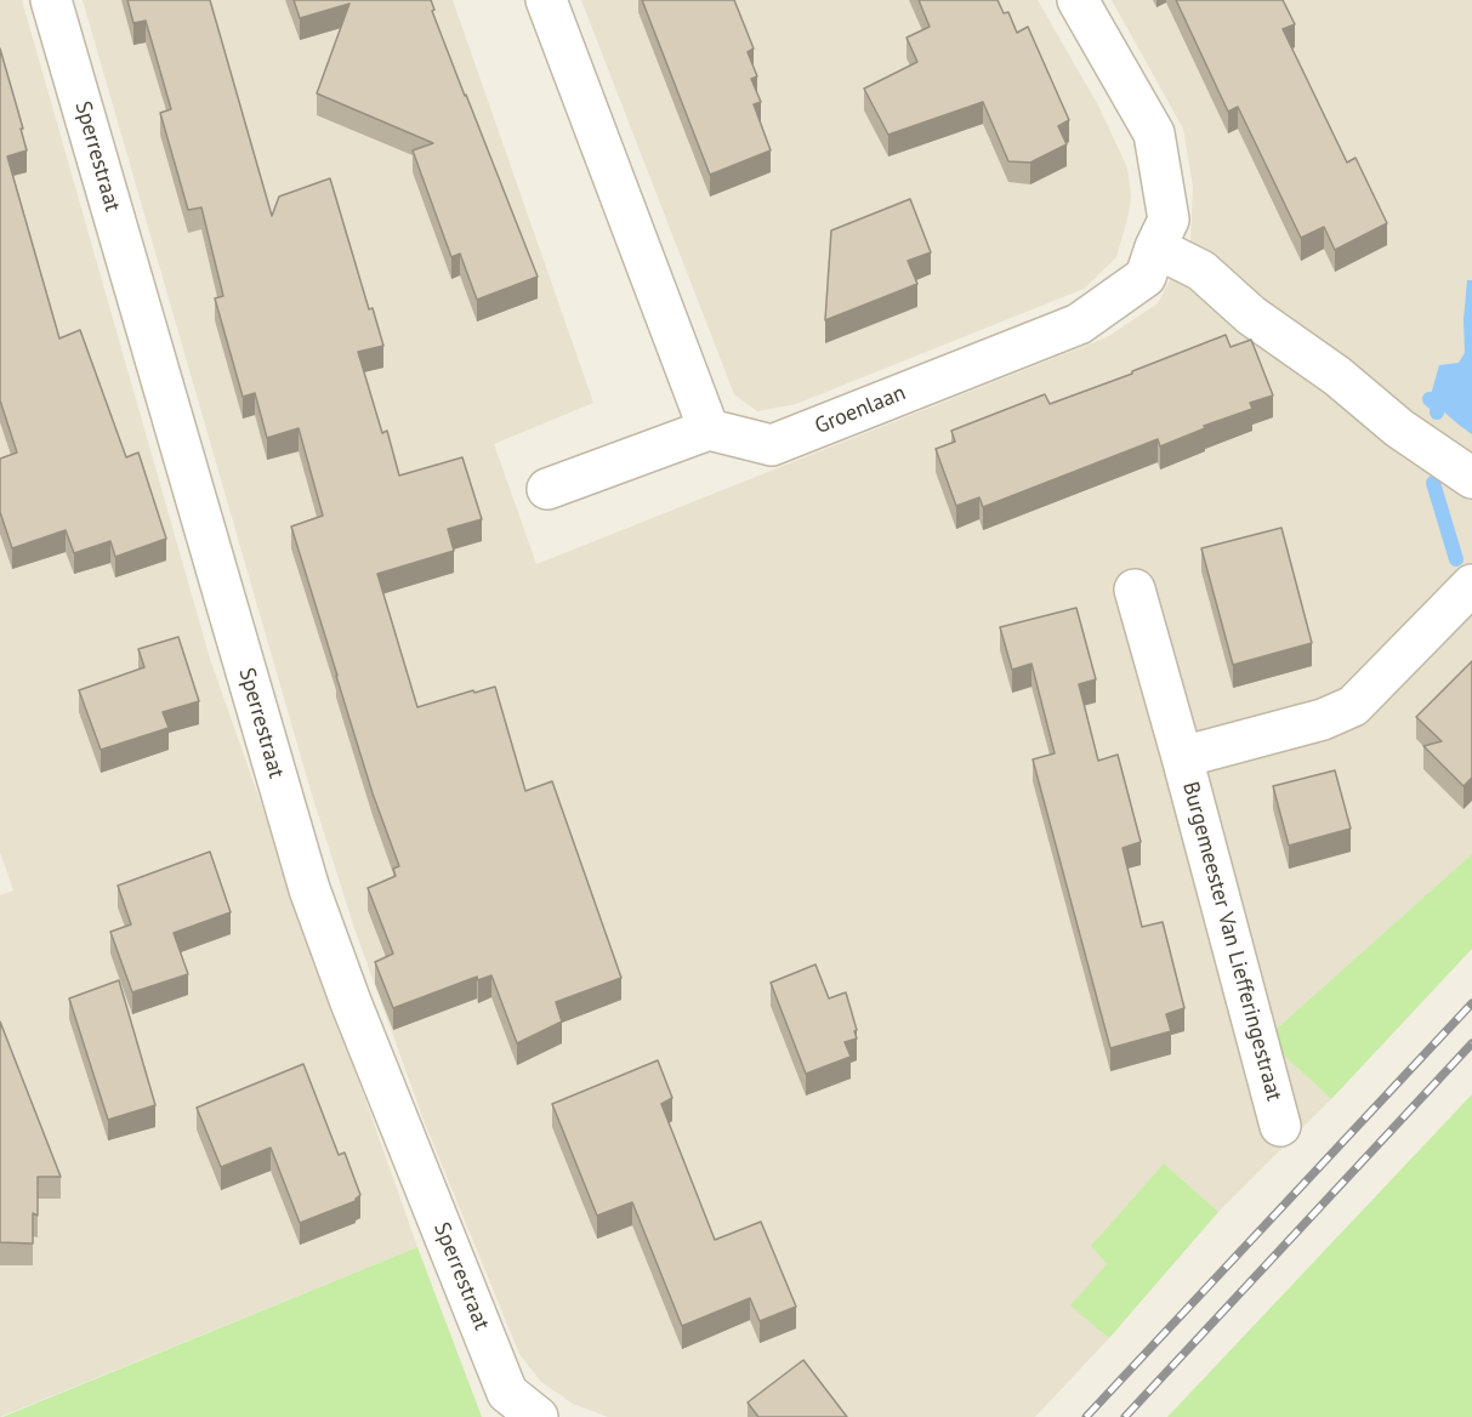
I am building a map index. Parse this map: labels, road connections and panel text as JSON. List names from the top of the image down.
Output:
{
  "streets": {
    "street": ["Sperrestraat", "Groenlaan", "Burgemeester Van Liefferingestraat"]
  }
}
